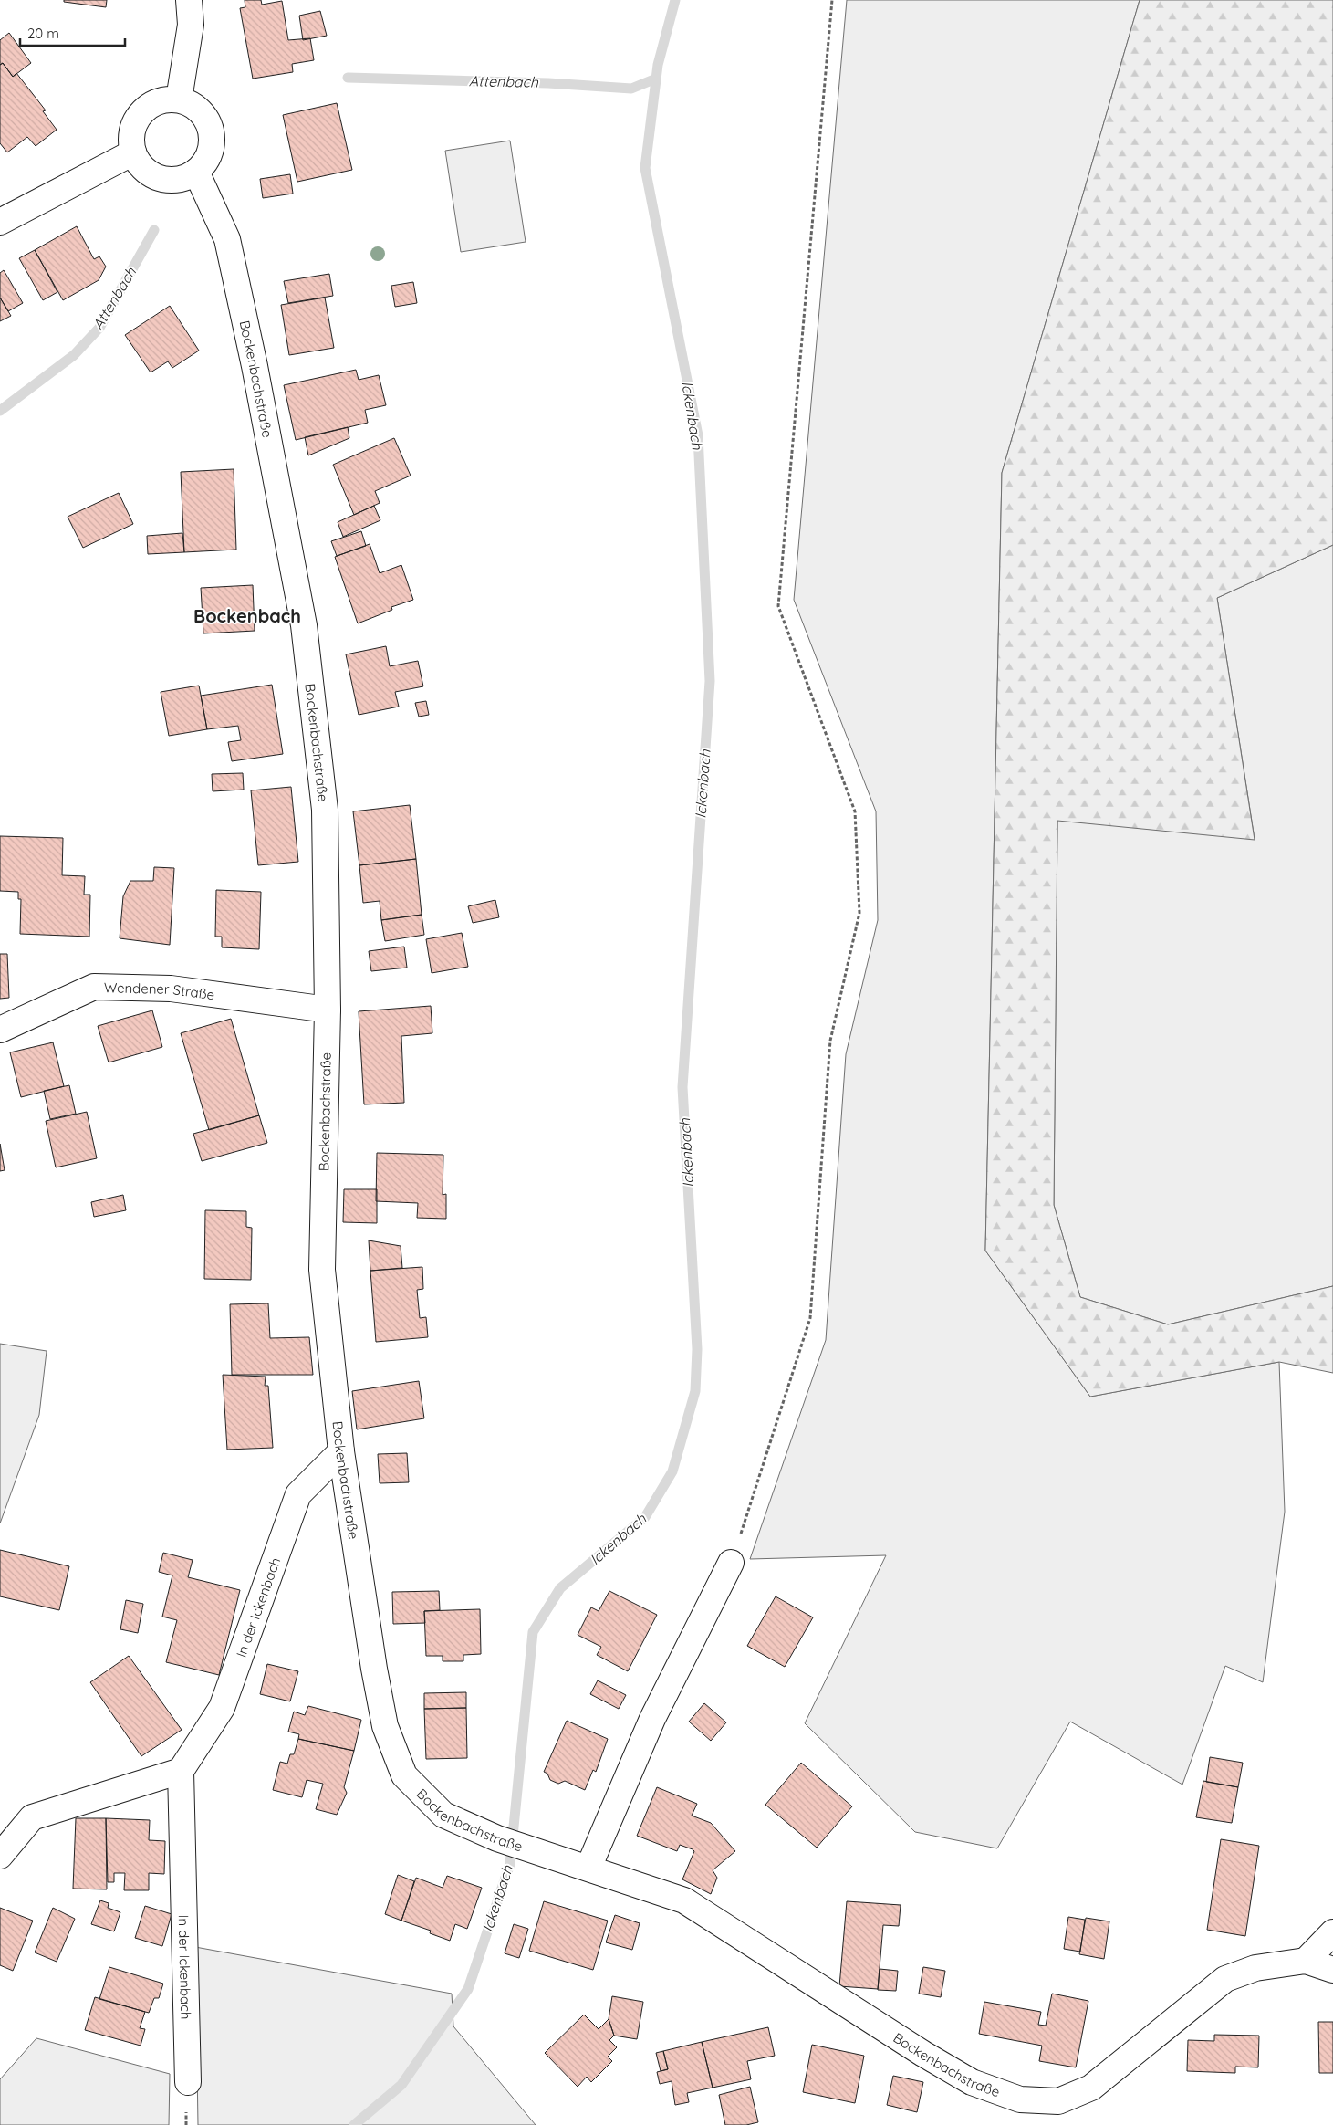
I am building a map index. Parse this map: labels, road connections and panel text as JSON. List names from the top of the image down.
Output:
{
  "streets": {
    "street": ["Bockenbachstraße", "Wendener Straße", "In der Ickenbach"]
  },
  "crossings": [
    ["Bockenbachstraße", "Wendener Straße"],
    ["Bockenbachstraße", "In der Ickenbach"]
  ],
  "districts": ["Bockenbach"],
  "water": ["Attenbach", "Ickenbach"],
  "scale_bar": "20 m"
}
